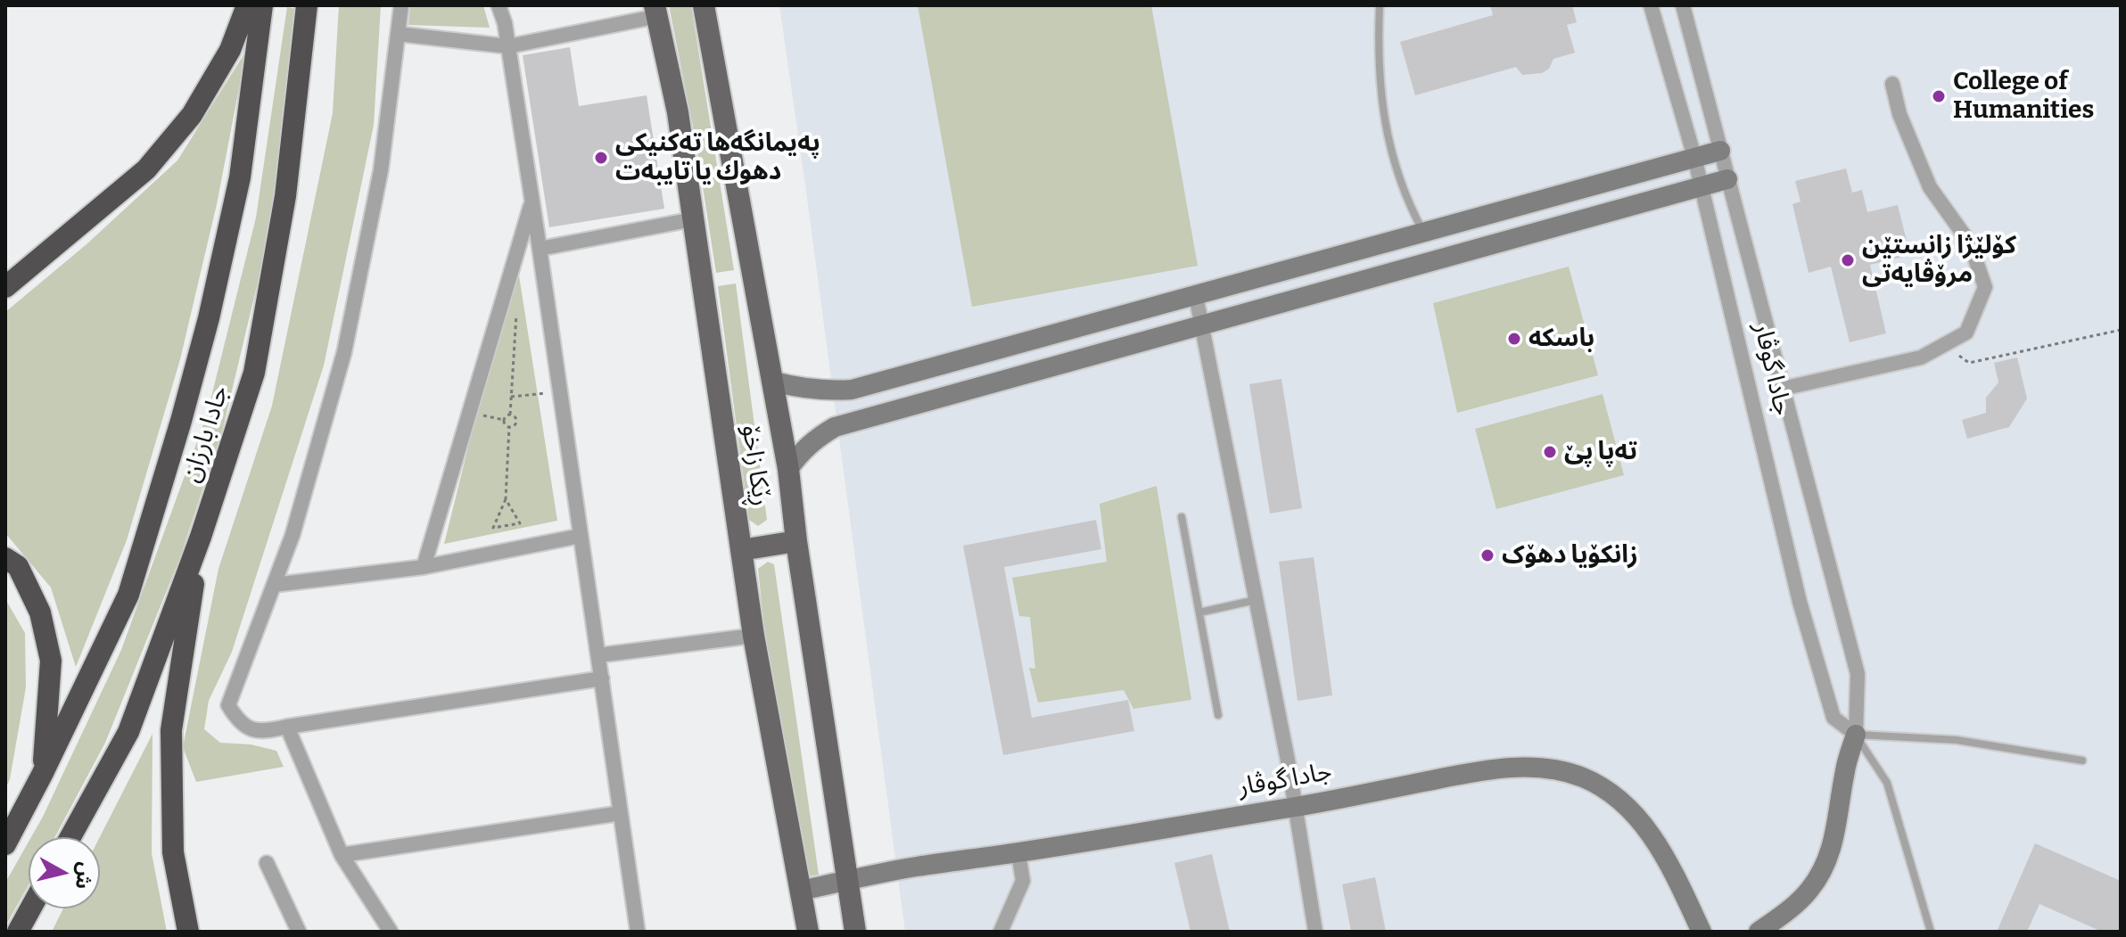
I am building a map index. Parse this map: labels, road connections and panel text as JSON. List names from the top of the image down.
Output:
{
  "streets": {
    "highway": ["جادا بارزان"],
    "main road": ["ڕێکا زاخۆ"],
    "street": ["جادا گوڤار"]
  },
  "crossings": [
    ["جادا گوڤار", "ڕێکا زاخۆ"]
  ],
  "places": [
    "College of Humanities",
    "پەیمانگەها تەکنیکی دهوك یا تایبەت",
    "كۆلێژا زانستێن مرۆڤایەتی",
    "باسکە",
    "تەپا پێ",
    "زانکۆیا دهۆک"
  ],
  "north": "right"
}
